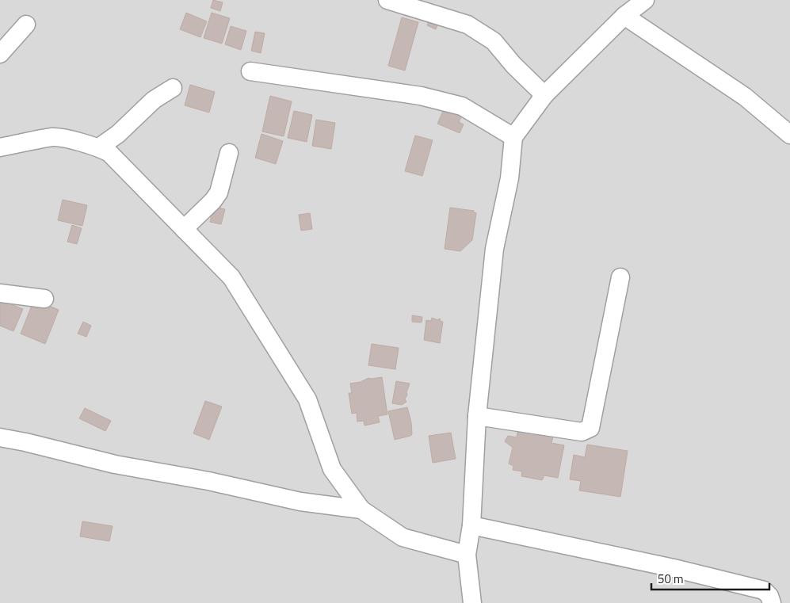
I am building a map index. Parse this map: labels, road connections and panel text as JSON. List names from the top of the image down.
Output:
{
  "scale_bar": "50 m"
}
